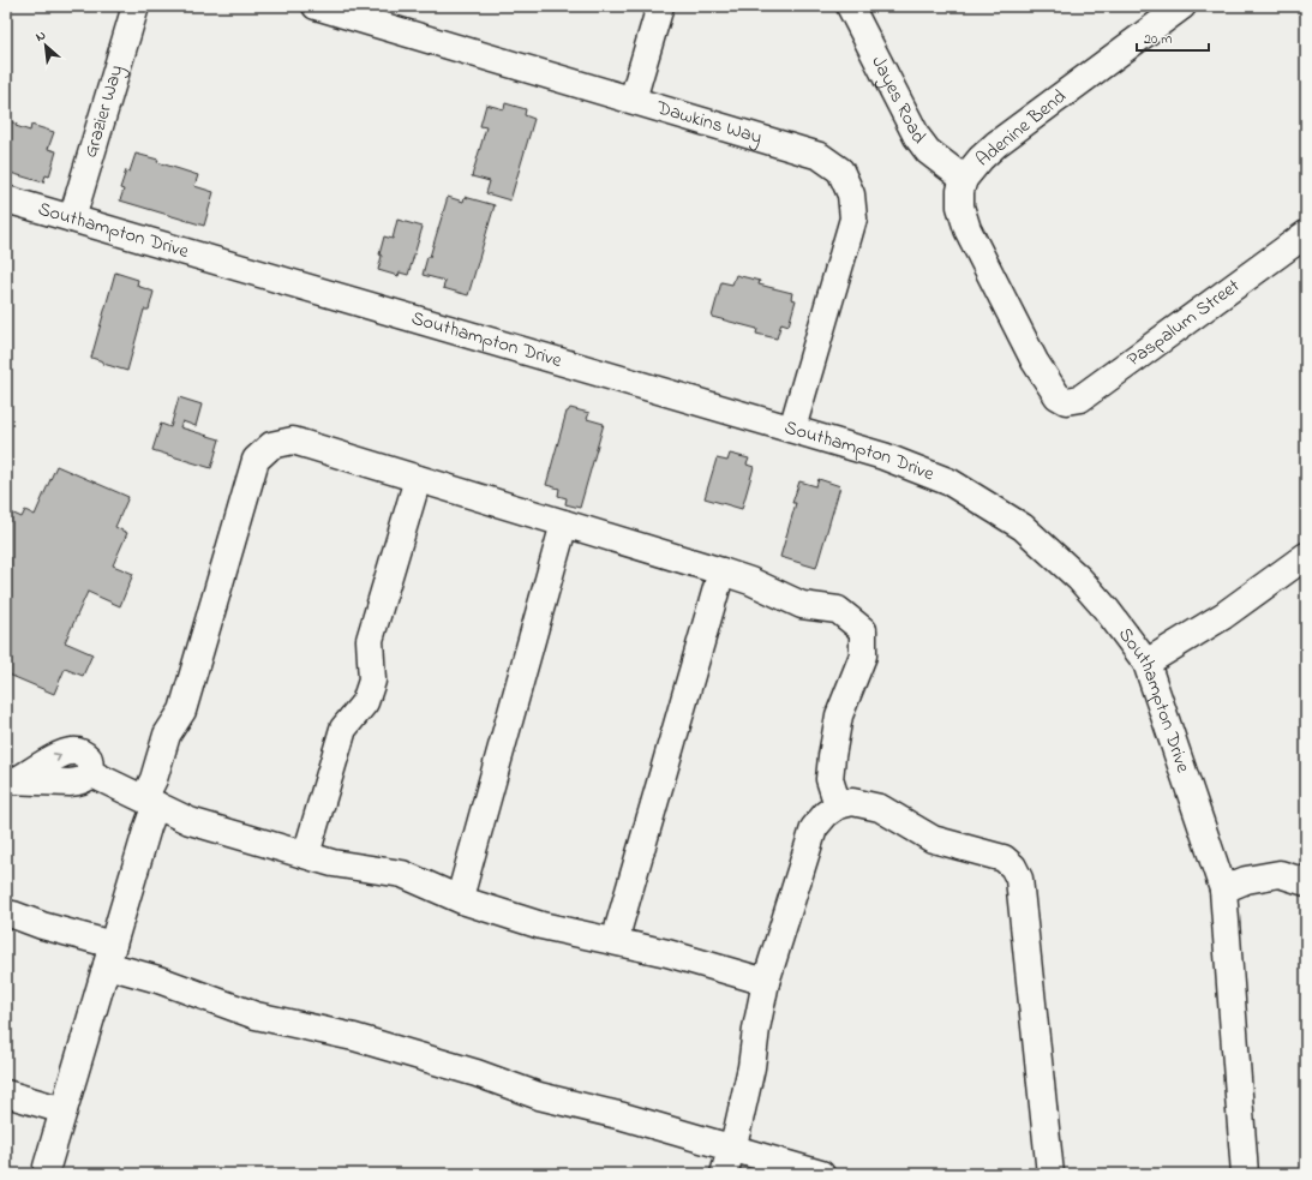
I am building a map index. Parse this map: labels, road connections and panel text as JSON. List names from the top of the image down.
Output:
{
  "streets": {
    "street": [
      "Jayes Road",
      "Grazier Way",
      "Dawkins Way",
      "Adenine Bend",
      "Southampton Drive",
      "Paspalum Street"
    ]
  },
  "crossings": [
    ["Jayes Road", "Adenine Bend"],
    ["Grazier Way", "Southampton Drive"],
    ["Dawkins Way", "Southampton Drive"],
    ["Adenine Bend", "Paspalum Street"]
  ],
  "scale_bar": "20 m",
  "north": "top left"
}
